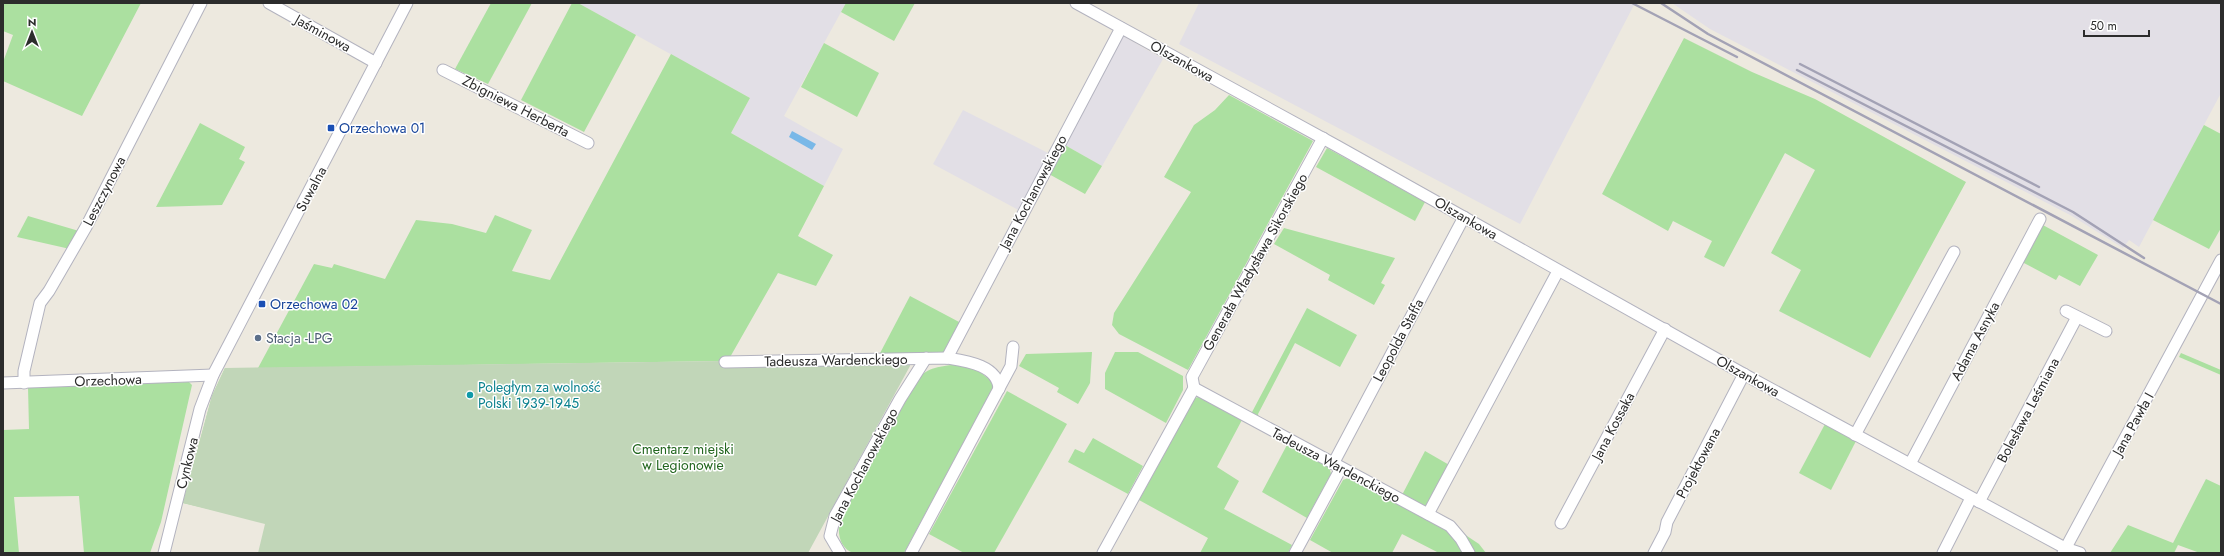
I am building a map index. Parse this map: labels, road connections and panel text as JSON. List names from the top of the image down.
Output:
{
  "streets": {
    "street": [
      "Jaśminowa",
      "Olszankowa",
      "Zbigniewa Herberta",
      "Suwalna",
      "Leszczynowa",
      "Jana Kochanowskiego",
      "Generała Władysława Sikorskiego",
      "Leopolda Staffa",
      "Adama Asnyka",
      "Tadeusza Wardenckiego",
      "Orzechowa",
      "Bolesława Leśmiana",
      "Jana Pawła I",
      "Jana Kossaka",
      "Cynkowa",
      "Projektowana"
    ]
  },
  "crossings": [
    ["Jaśminowa", "Suwalna"],
    ["Olszankowa", "Jana Kochanowskiego"],
    ["Olszankowa", "Generała Władysława Sikorskiego"],
    ["Olszankowa", "Leopolda Staffa"],
    ["Olszankowa", "Adama Asnyka"],
    ["Olszankowa", "Bolesława Leśmiana"],
    ["Olszankowa", "Jana Pawła I"],
    ["Olszankowa", "Jana Kossaka"],
    ["Olszankowa", "Projektowana"],
    ["Suwalna", "Orzechowa"],
    ["Suwalna", "Cynkowa"],
    ["Leszczynowa", "Orzechowa"],
    ["Jana Kochanowskiego", "Tadeusza Wardenckiego"],
    ["Generała Władysława Sikorskiego", "Tadeusza Wardenckiego"],
    ["Leopolda Staffa", "Tadeusza Wardenckiego"],
    ["Orzechowa", "Cynkowa"]
  ],
  "parks": ["Cmentarz miejski w Legionowie"],
  "places": {
    "transit": ["Orzechowa 01", "Orzechowa 02"],
    "other": ["Stacja -LPG", "Poległym za wolność Polski 1939-1945"]
  },
  "scale_bar": "50 m",
  "north": "top"
}
